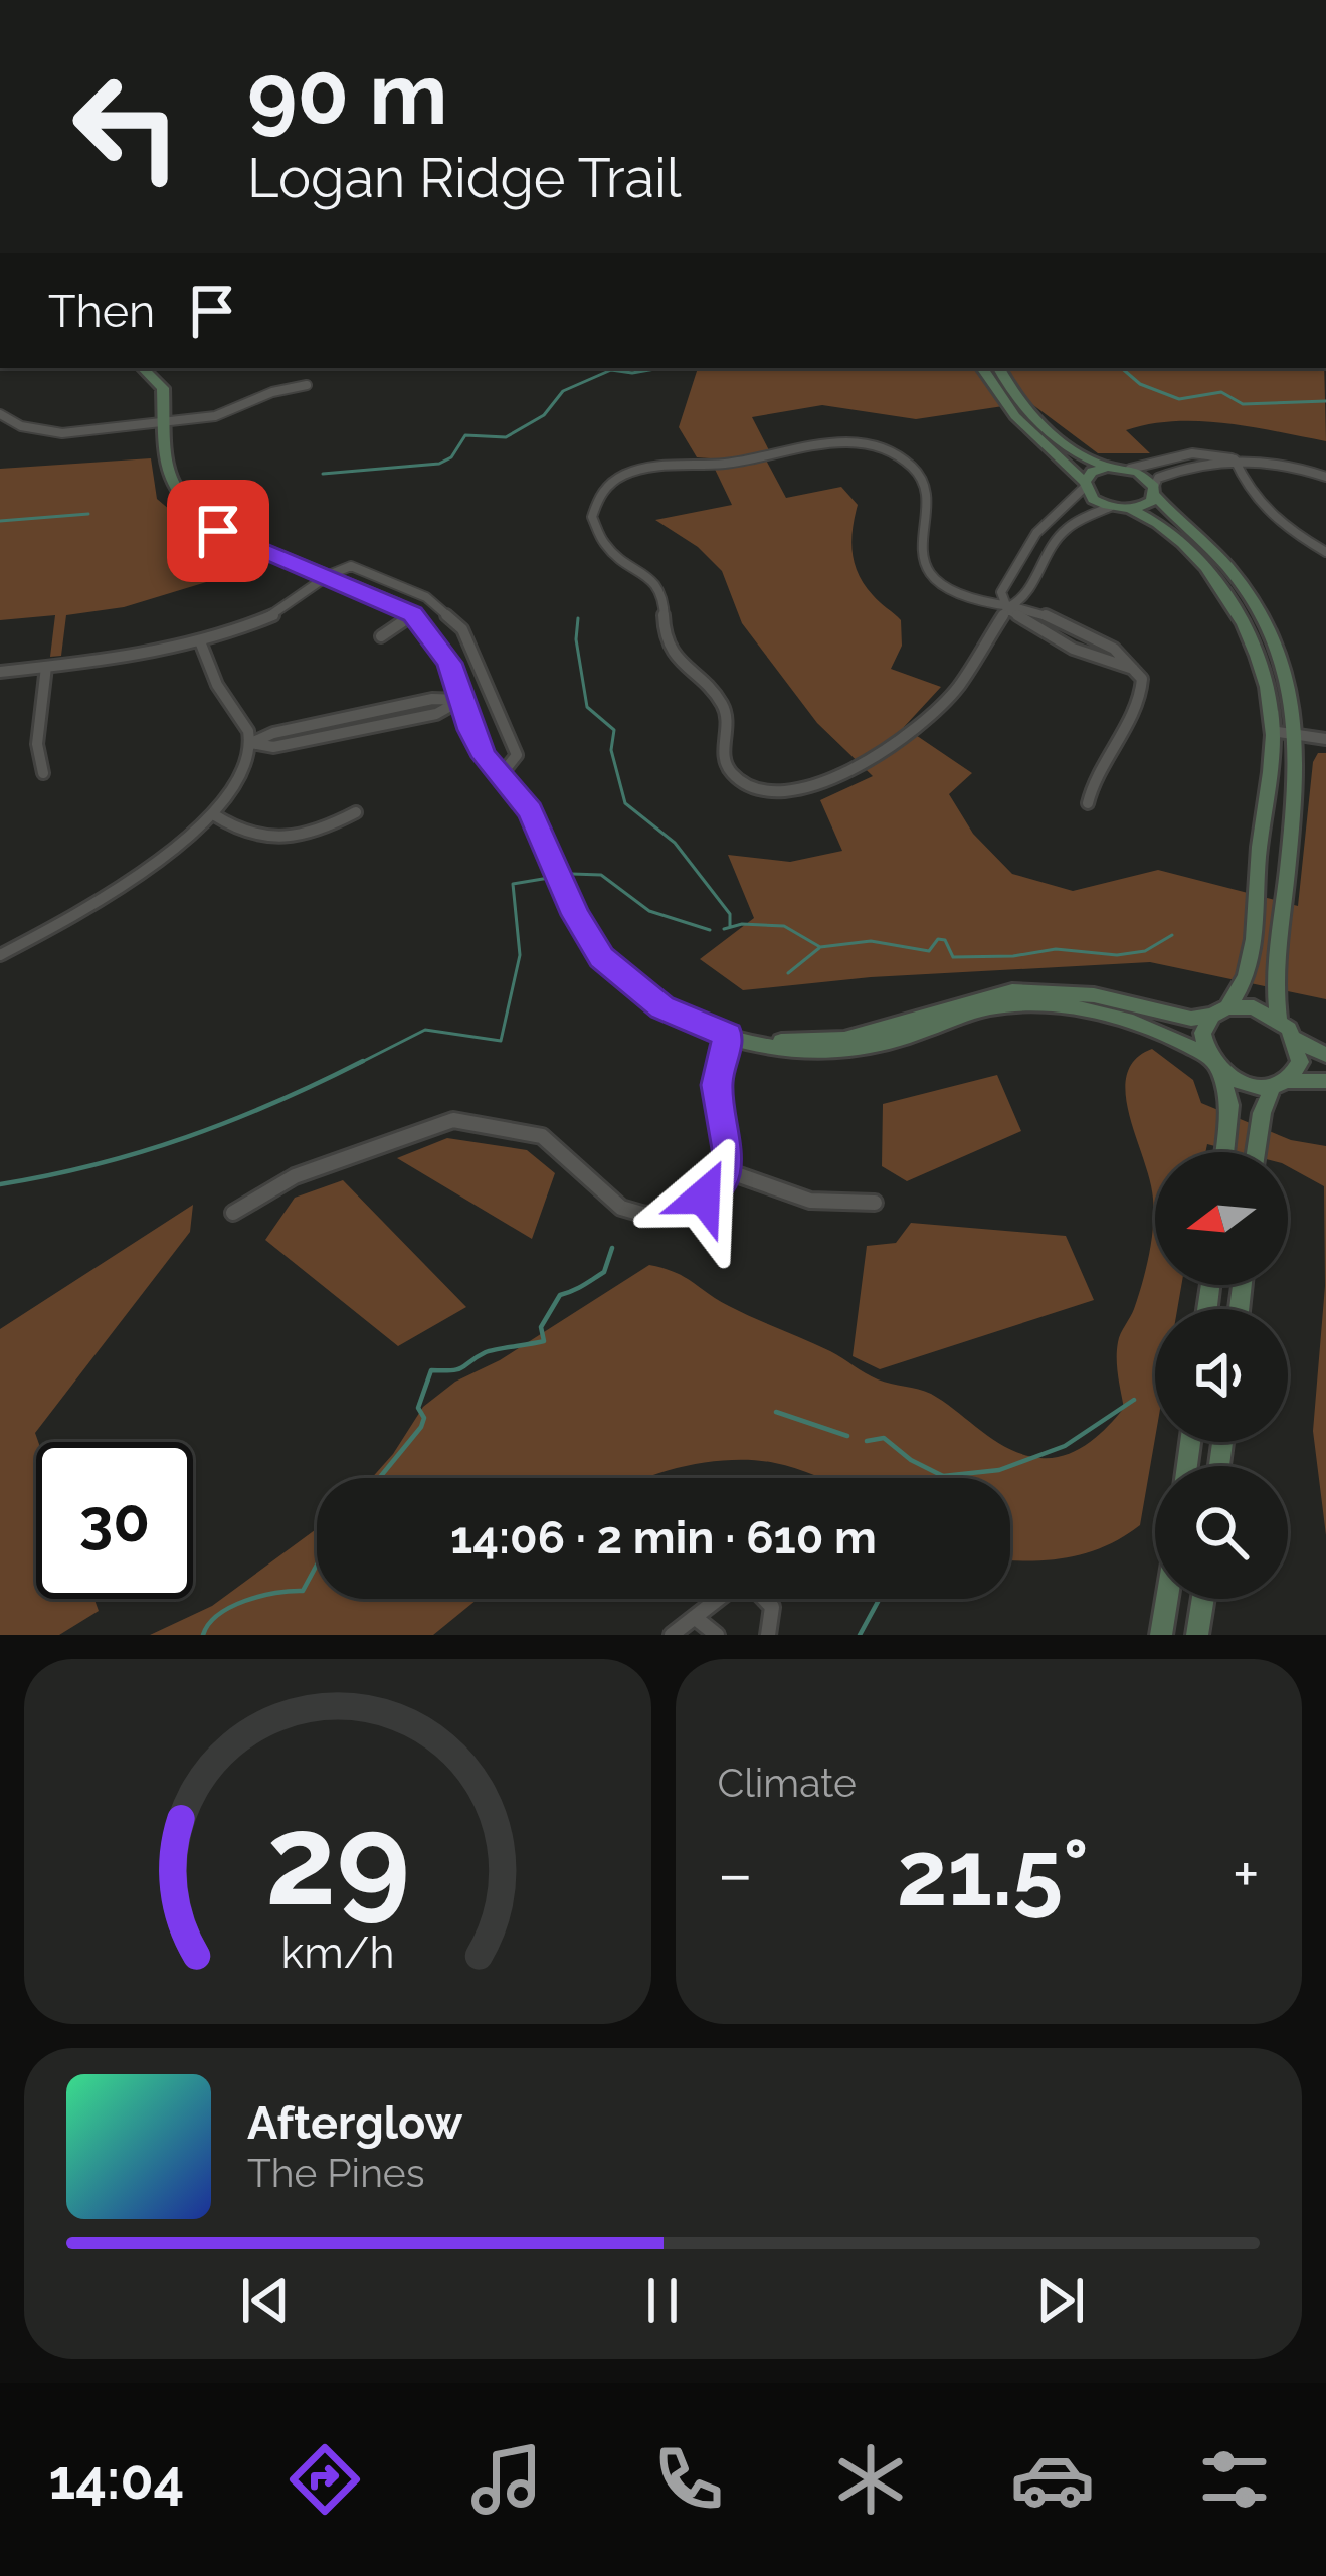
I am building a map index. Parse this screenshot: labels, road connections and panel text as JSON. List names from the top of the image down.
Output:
{
  "north": "left",
  "page": {
    "turn": ["90 m", "Logan Ridge Trail"],
    "then": "Then",
    "limit": "30",
    "trip": "14:06 · 2 min · 610 m",
    "tile": "Climate",
    "heat": ["−", "21.5°", "+"],
    "song": ["Afterglow", "The Pines"],
    "tabs": "14:04",
    "gauge": ["29", "km/h"]
  }
}
